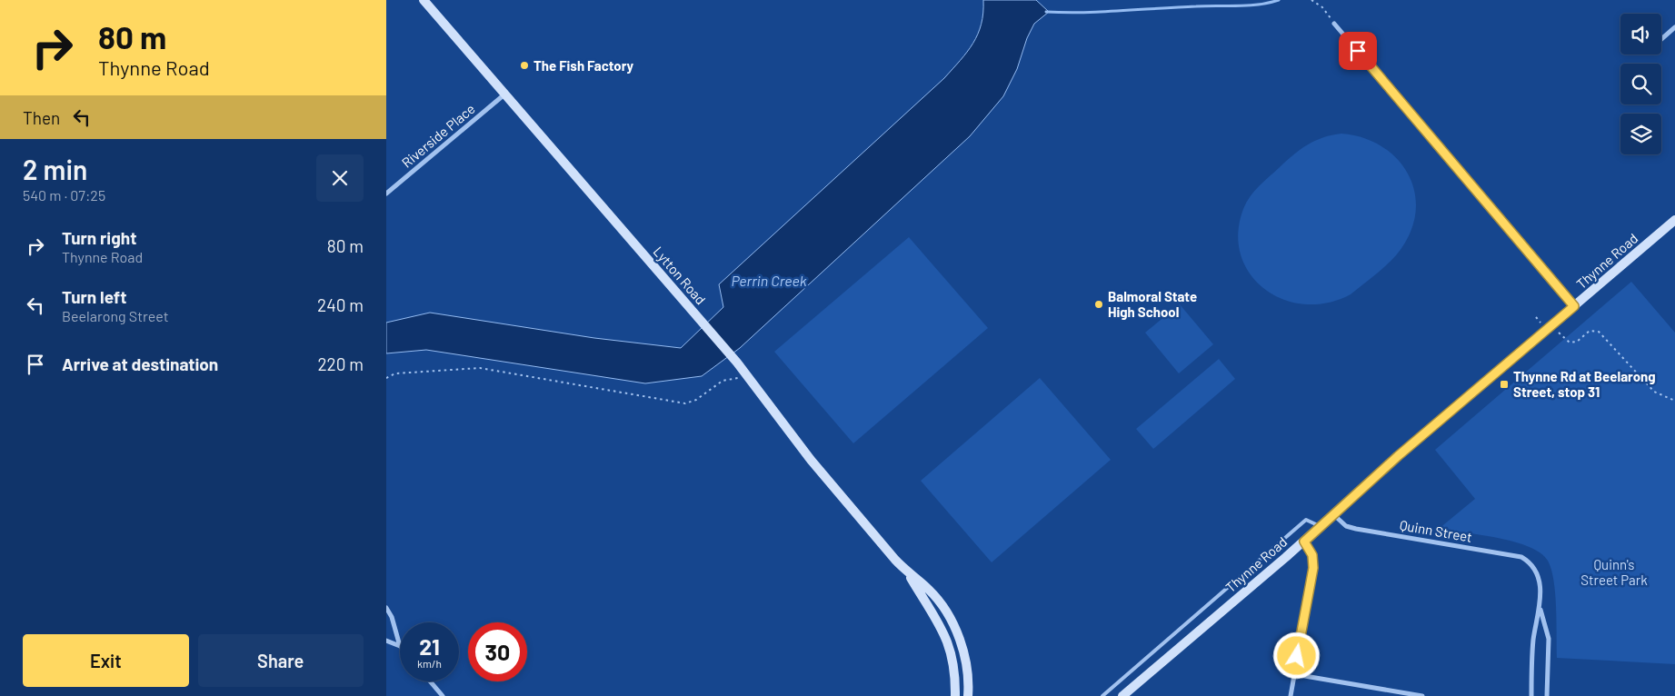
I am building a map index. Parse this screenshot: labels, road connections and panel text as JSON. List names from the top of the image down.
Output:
{
  "streets": {
    "main road": ["Thynne Road", "Lytton Road"],
    "street": ["Riverside Place", "Quinn Street"]
  },
  "crossings": [
    ["Riverside Place", "Lytton Road"],
    ["Thynne Road", "Quinn Street"]
  ],
  "water": ["Perrin Creek"],
  "parks": ["Quinn's Street Park"],
  "places": {
    "other": ["The Fish Factory", "Balmoral State High School"],
    "transit": ["Thynne Rd at Beelarong Street, stop 31"]
  },
  "page": {
    "turn": ["80 m", "Thynne Road"],
    "then": "Then",
    "heading": ["2 min", "540 m · 07:25"],
    "list": [
      {
        "name": "Turn right",
        "note": "Thynne Road",
        "value": "80 m"
      },
      {
        "name": "Turn left",
        "note": "Beelarong Street",
        "value": "240 m"
      },
      {
        "name": "Arrive at destination",
        "value": "220 m"
      }
    ],
    "speed": "21 km/h",
    "limit": "30",
    "buttons": ["Exit", "Share"]
  }
}
